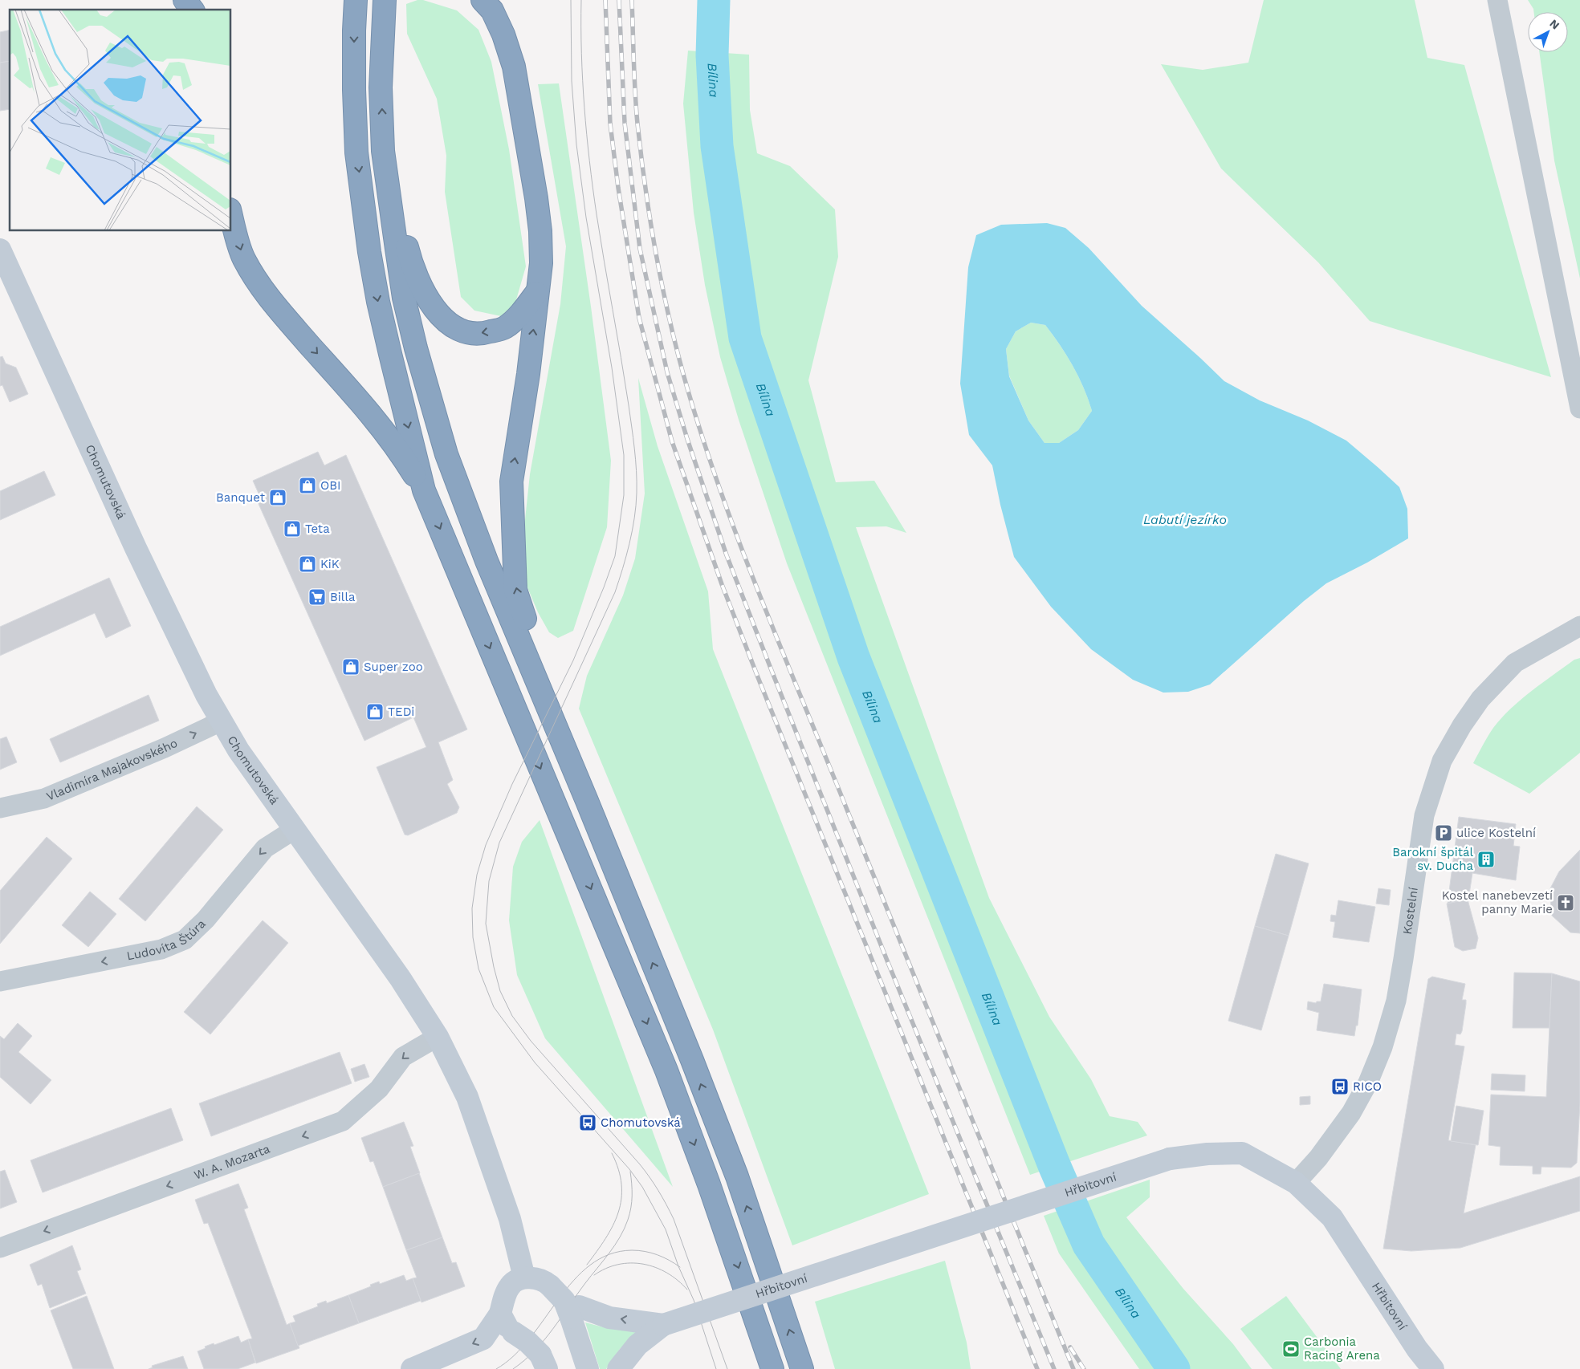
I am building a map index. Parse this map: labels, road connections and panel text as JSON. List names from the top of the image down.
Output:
{
  "streets": {
    "street": [
      "Chomutovská",
      "Vladimíra Majakovského",
      "Kostelní",
      "Ludovíta Štúra",
      "W. A. Mozarta",
      "Hřbitovní"
    ]
  },
  "crossings": [
    ["Chomutovská", "Vladimíra Majakovského"],
    ["Chomutovská", "Ludovíta Štúra"],
    ["Chomutovská", "W. A. Mozarta"],
    ["Kostelní", "Hřbitovní"]
  ],
  "one_way": ["Vladimíra Majakovského", "Ludovíta Štúra", "W. A. Mozarta"],
  "water": ["Bílina", "Labutí jezírko"],
  "places": {
    "shop": [
      "OBI",
      "Banquet",
      "Teta",
      "KiK",
      "Super zoo",
      "TEDi"
    ],
    "supermarket": ["Billa"],
    "parking": ["ulice Kostelní"],
    "building": ["Barokní špitál sv. Ducha"],
    "church": ["Kostel nanebevzetí panny Marie"],
    "bus stop": ["RICO", "Chomutovská"],
    "sports": ["Carbonia Racing Arena"]
  },
  "north": "top right"
}
